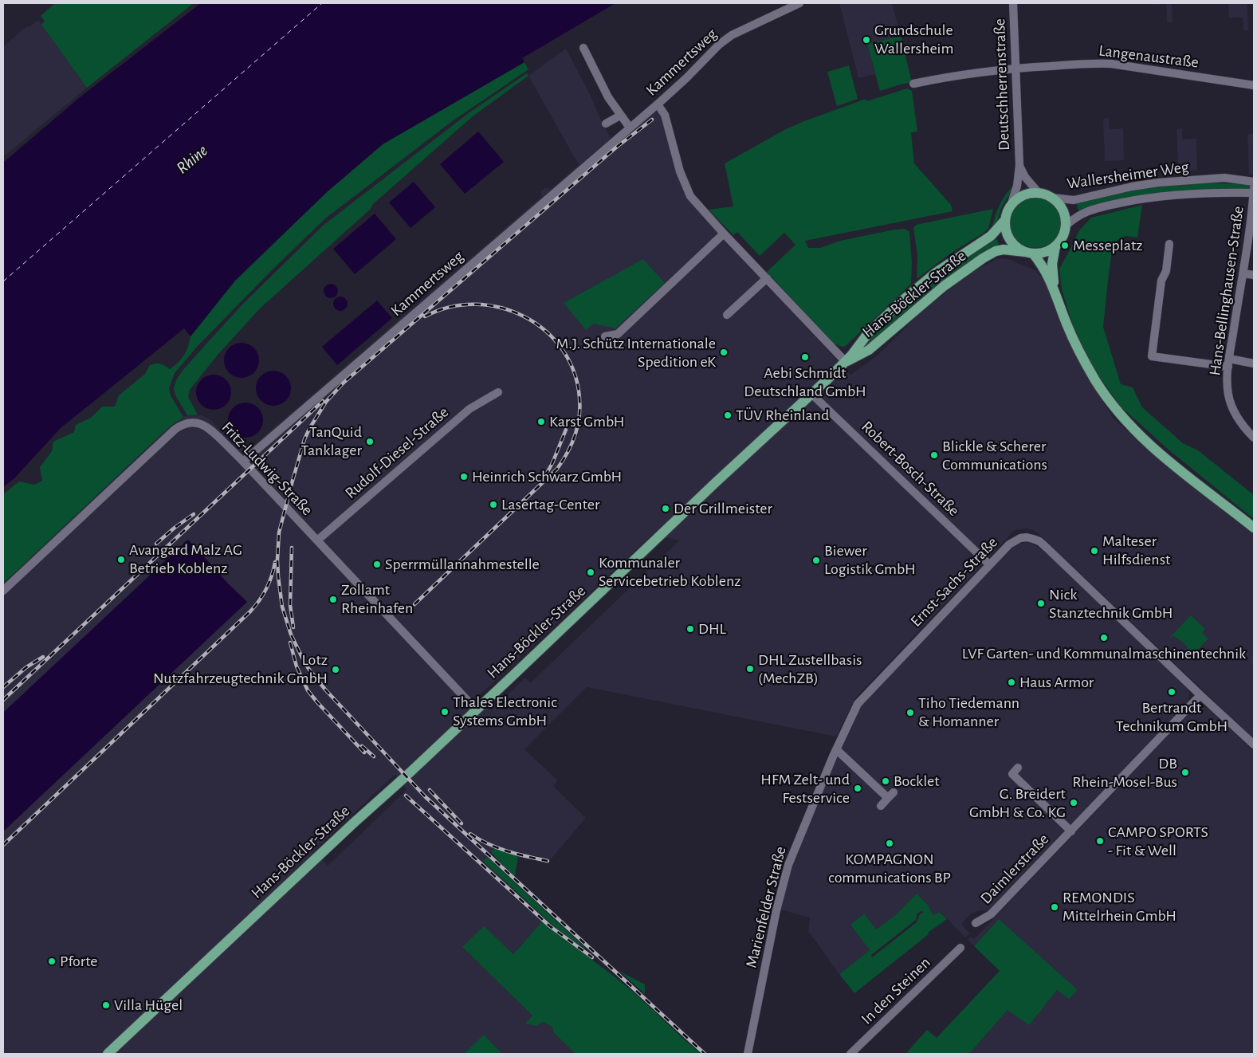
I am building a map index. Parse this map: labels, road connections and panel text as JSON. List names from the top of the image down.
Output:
{
  "streets": {
    "main road": ["Wallersheimer Weg", "Hans-Böckler-Straße"],
    "street": [
      "Langenaustraße",
      "Kammertsweg",
      "Deutschherrenstraße",
      "Hans-Bellinghausen-Straße",
      "Rudolf-Diesel-Straße",
      "Fritz-Ludwig-Straße",
      "Robert-Bosch-Straße",
      "Ernst-Sachs-Straße",
      "Daimlerstraße",
      "Marienfelder Straße",
      "In den Steinen"
    ]
  },
  "crossings": [
    ["Langenaustraße", "Deutschherrenstraße"],
    ["Kammertsweg", "Fritz-Ludwig-Straße"],
    ["Deutschherrenstraße", "Wallersheimer Weg"],
    ["Deutschherrenstraße", "Hans-Böckler-Straße"],
    ["Wallersheimer Weg", "Hans-Bellinghausen-Straße"],
    ["Wallersheimer Weg", "Hans-Böckler-Straße"],
    ["Hans-Böckler-Straße", "Fritz-Ludwig-Straße"],
    ["Hans-Böckler-Straße", "Robert-Bosch-Straße"],
    ["Rudolf-Diesel-Straße", "Fritz-Ludwig-Straße"],
    ["Robert-Bosch-Straße", "Ernst-Sachs-Straße"],
    ["Ernst-Sachs-Straße", "Daimlerstraße"],
    ["Ernst-Sachs-Straße", "Marienfelder Straße"]
  ],
  "water": ["Rhine"],
  "places": [
    "Grundschule Wallersheim",
    "Messeplatz",
    "M.J. Schütz Internationale Spedition eK",
    "Aebi Schmidt Deutschland GmbH",
    "TÜV Rheinland",
    "Karst GmbH",
    "TanQuid Tanklager",
    "Blickle & Scherer Communications",
    "Heinrich Schwarz GmbH",
    "Lasertag-Center",
    "Der Grillmeister",
    "Malteser Hilfsdienst",
    "Avangard Malz AG Betrieb Koblenz",
    "Biewer Logistik GmbH",
    "Sperrmüllannahmestelle",
    "Kommunaler Servicebetrieb Koblenz",
    "Zollamt Rheinhafen",
    "Nick Stanztechnik GmbH",
    "DHL",
    "LVF Garten- und Kommunalmaschinentechnik",
    "DHL Zustellbasis (MechZB)",
    "Lotz Nutzfahrzeugtechnik GmbH",
    "Haus Armor",
    "Bertrandt Technikum GmbH",
    "Thales Electronic Systems GmbH",
    "Tiho Tiedemann & Homanner",
    "DB Rhein-Mosel-Bus",
    "Bocklet",
    "HFM Zelt- und Festservice",
    "G. Breidert GmbH & Co. KG",
    "CAMPO SPORTS - Fit & Well",
    "KOMPAGNON communications BP",
    "REMONDIS Mittelrhein GmbH",
    "Pforte",
    "Villa Hügel"
  ]
}
